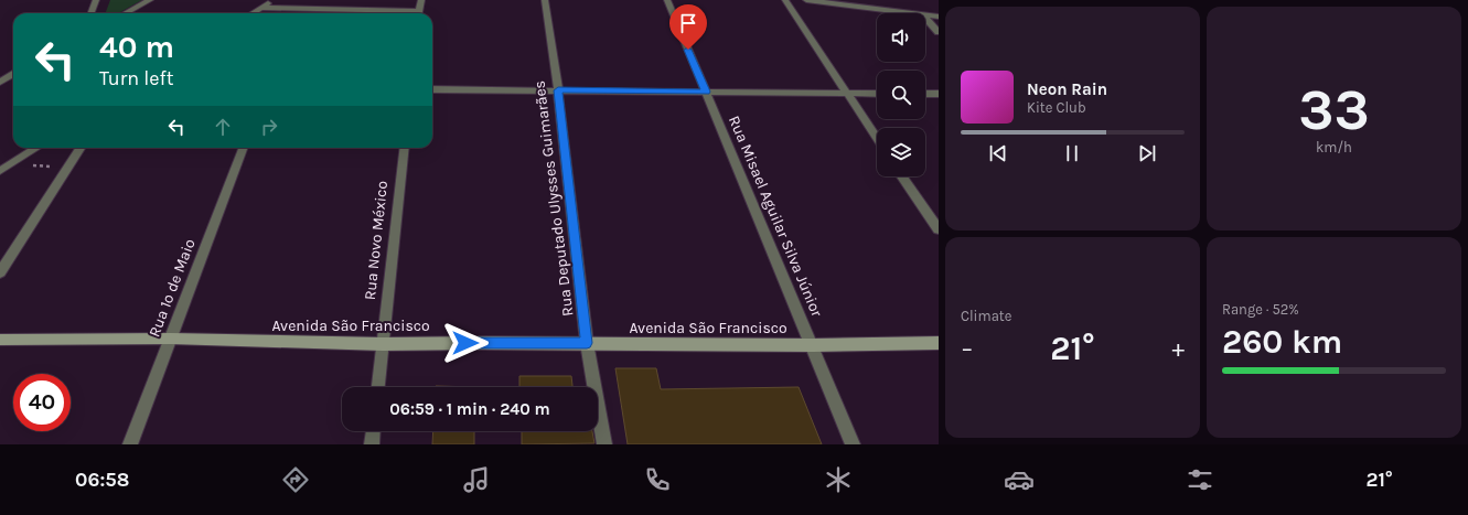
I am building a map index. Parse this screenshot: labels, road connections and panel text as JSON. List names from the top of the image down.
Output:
{
  "streets": {
    "street": [
      "Rua Deputado Ulysses Guimarães",
      "Rua Misael Aguilar Silva Júnior",
      "Rua Novo México",
      "Rua 1º de Maio",
      "Avenida São Francisco"
    ]
  },
  "crossings": [
    ["Rua Deputado Ulysses Guimarães", "Avenida São Francisco"],
    ["Rua Misael Aguilar Silva Júnior", "Avenida São Francisco"],
    ["Rua Novo México", "Avenida São Francisco"],
    ["Rua 1º de Maio", "Avenida São Francisco"]
  ],
  "page": {
    "tile": [
      ["33", "km/h"],
      "Climate",
      ["Range · 52%", "260 km"]
    ],
    "turn": ["40 m", "Turn left"],
    "song": ["Neon Rain", "Kite Club"],
    "heat": ["−", "21°", "+"],
    "limit": "40",
    "trip": "06:59 · 1 min · 240 m",
    "tabs": ["06:58", "21°"]
  }
}
